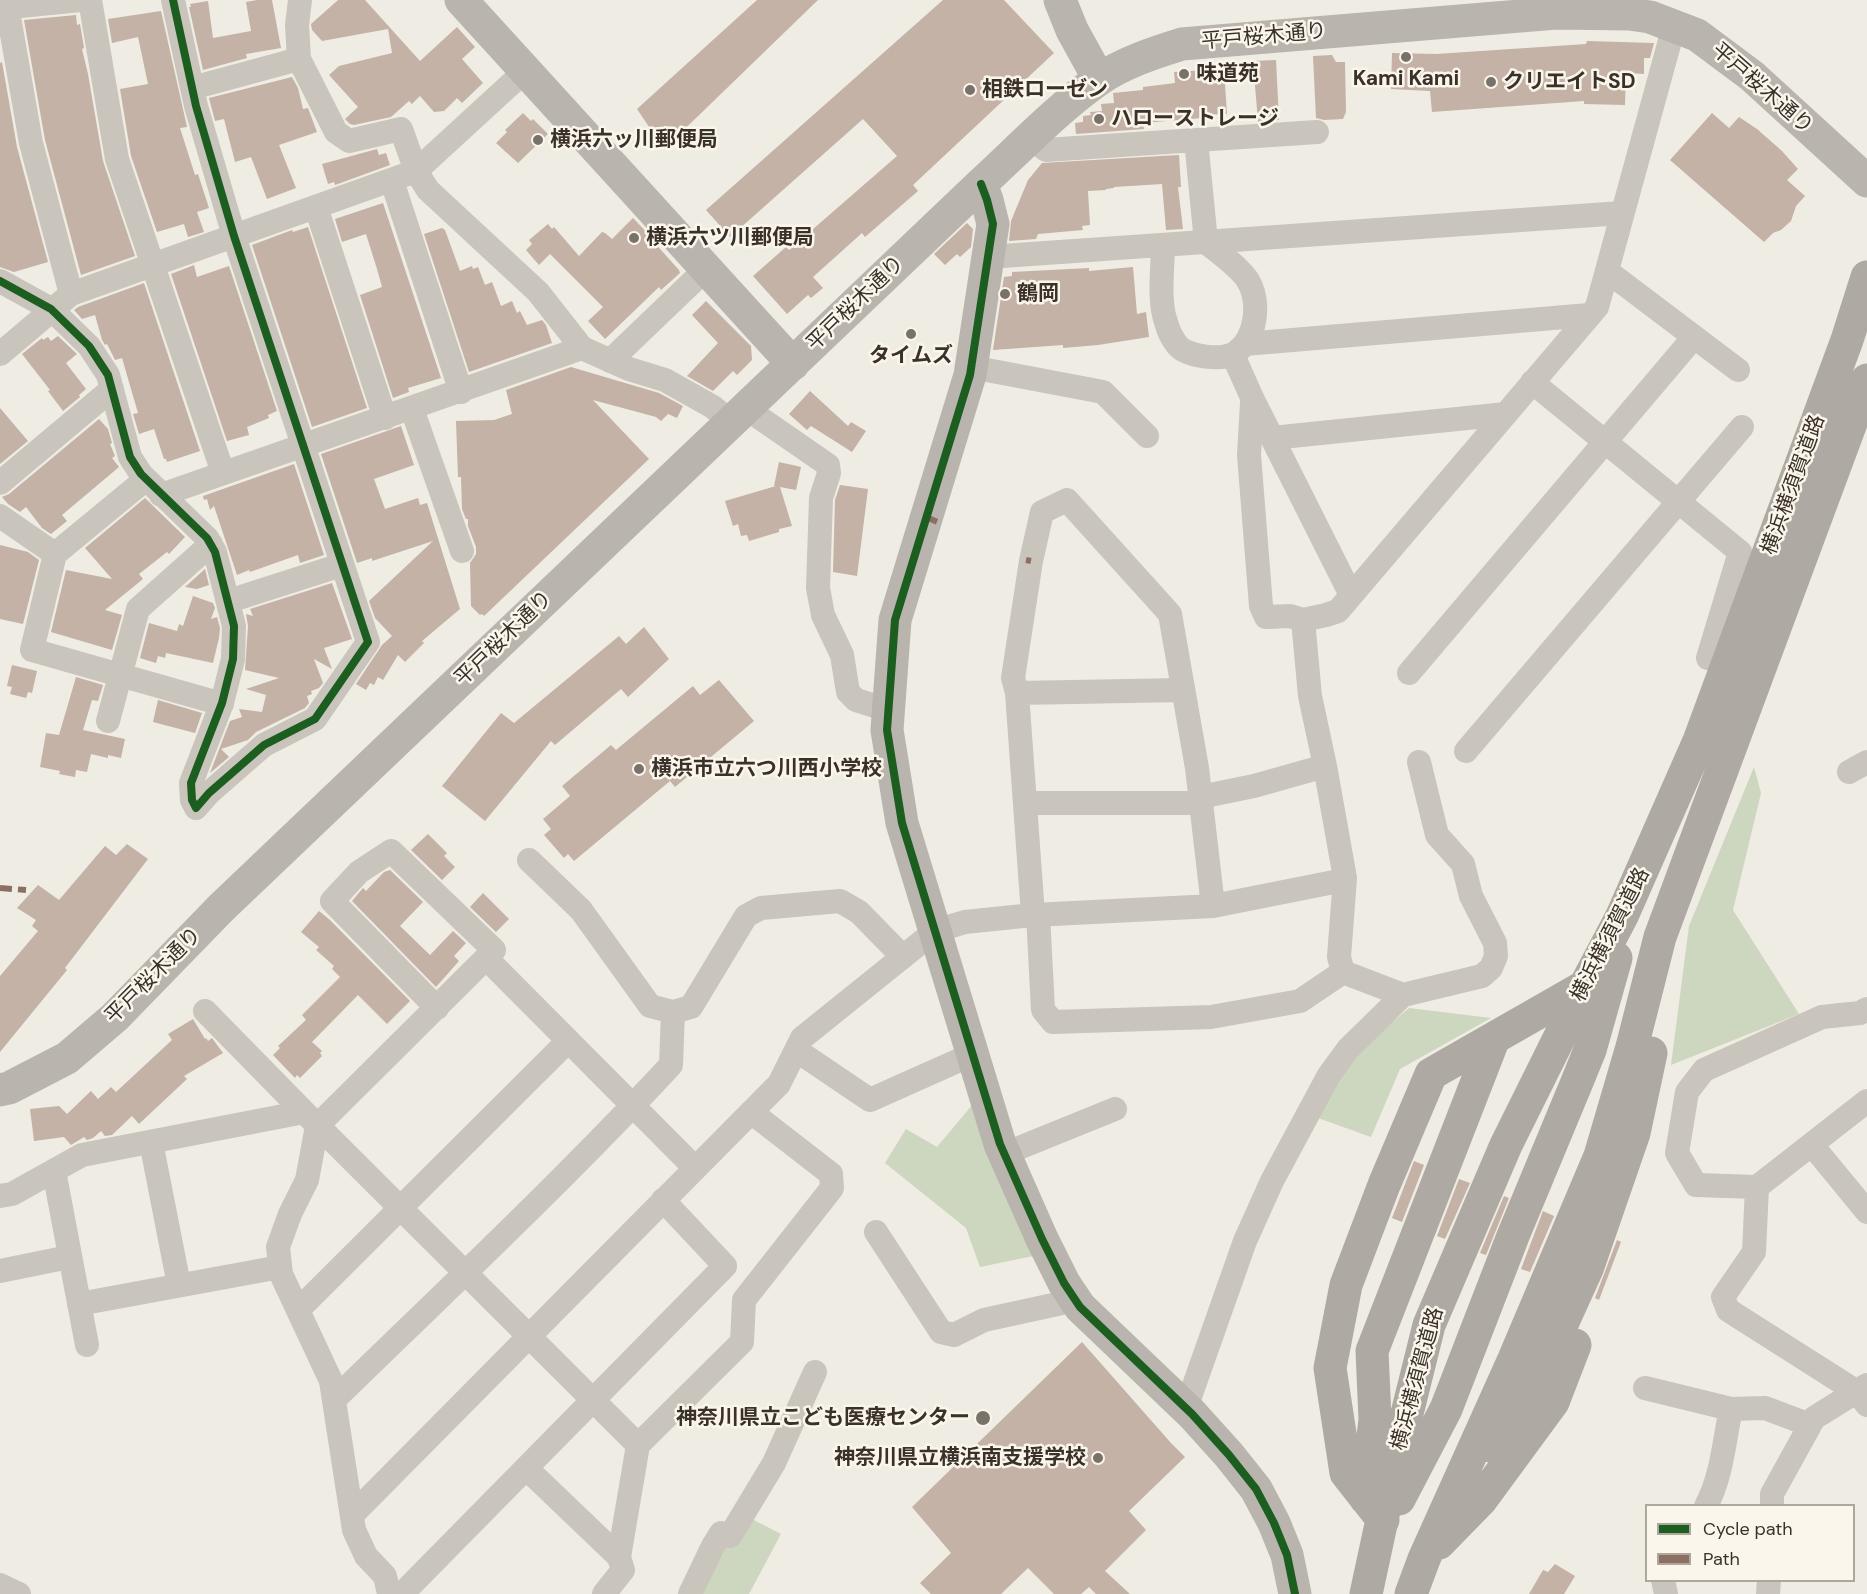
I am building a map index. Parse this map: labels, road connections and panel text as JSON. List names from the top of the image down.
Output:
{
  "streets": {
    "highway": ["横浜横須賀道路"],
    "main road": ["平戸桜木通り"]
  },
  "places": [
    "Kami Kami",
    "味道苑",
    "クリエイトSD",
    "相鉄ローゼン",
    "ハローストレージ",
    "横浜六ッ川郵便局",
    "横浜六ツ川郵便局",
    "鶴岡",
    "タイムズ",
    "横浜市立六つ川西小学校",
    "神奈川県立こども医療センター",
    "神奈川県立横浜南支援学校"
  ],
  "legend": ["Cycle path", "Path"]
}
